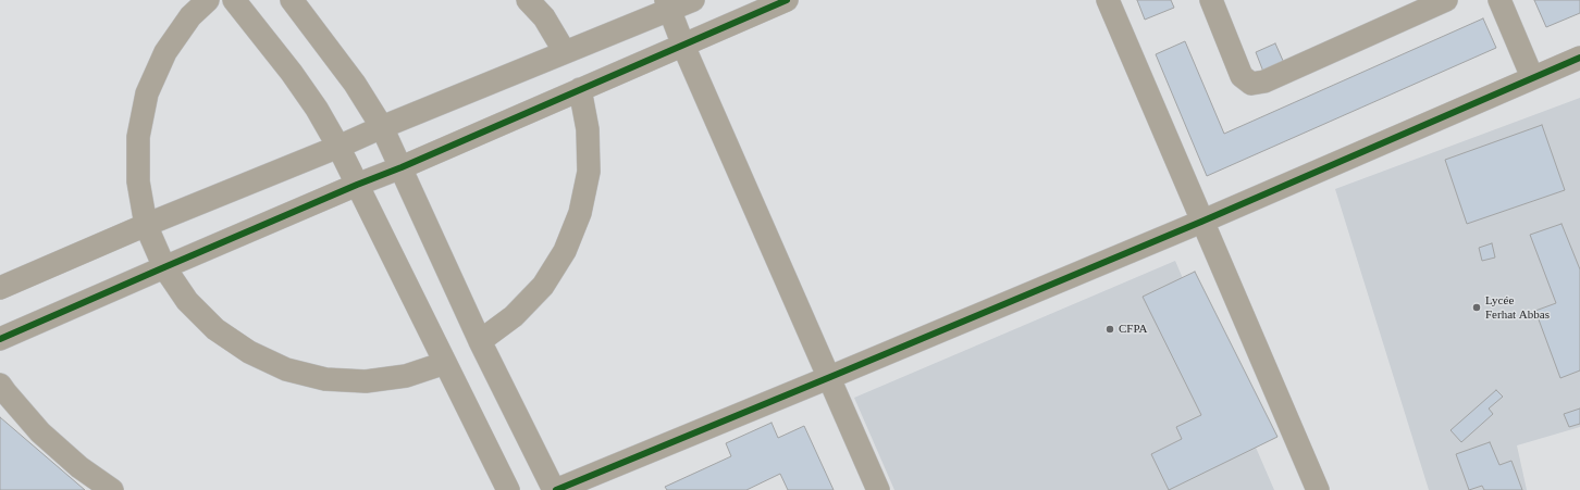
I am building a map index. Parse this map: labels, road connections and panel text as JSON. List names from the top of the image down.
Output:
{
  "places": ["Lycée Ferhat Abbas", "CFPA"]
}
